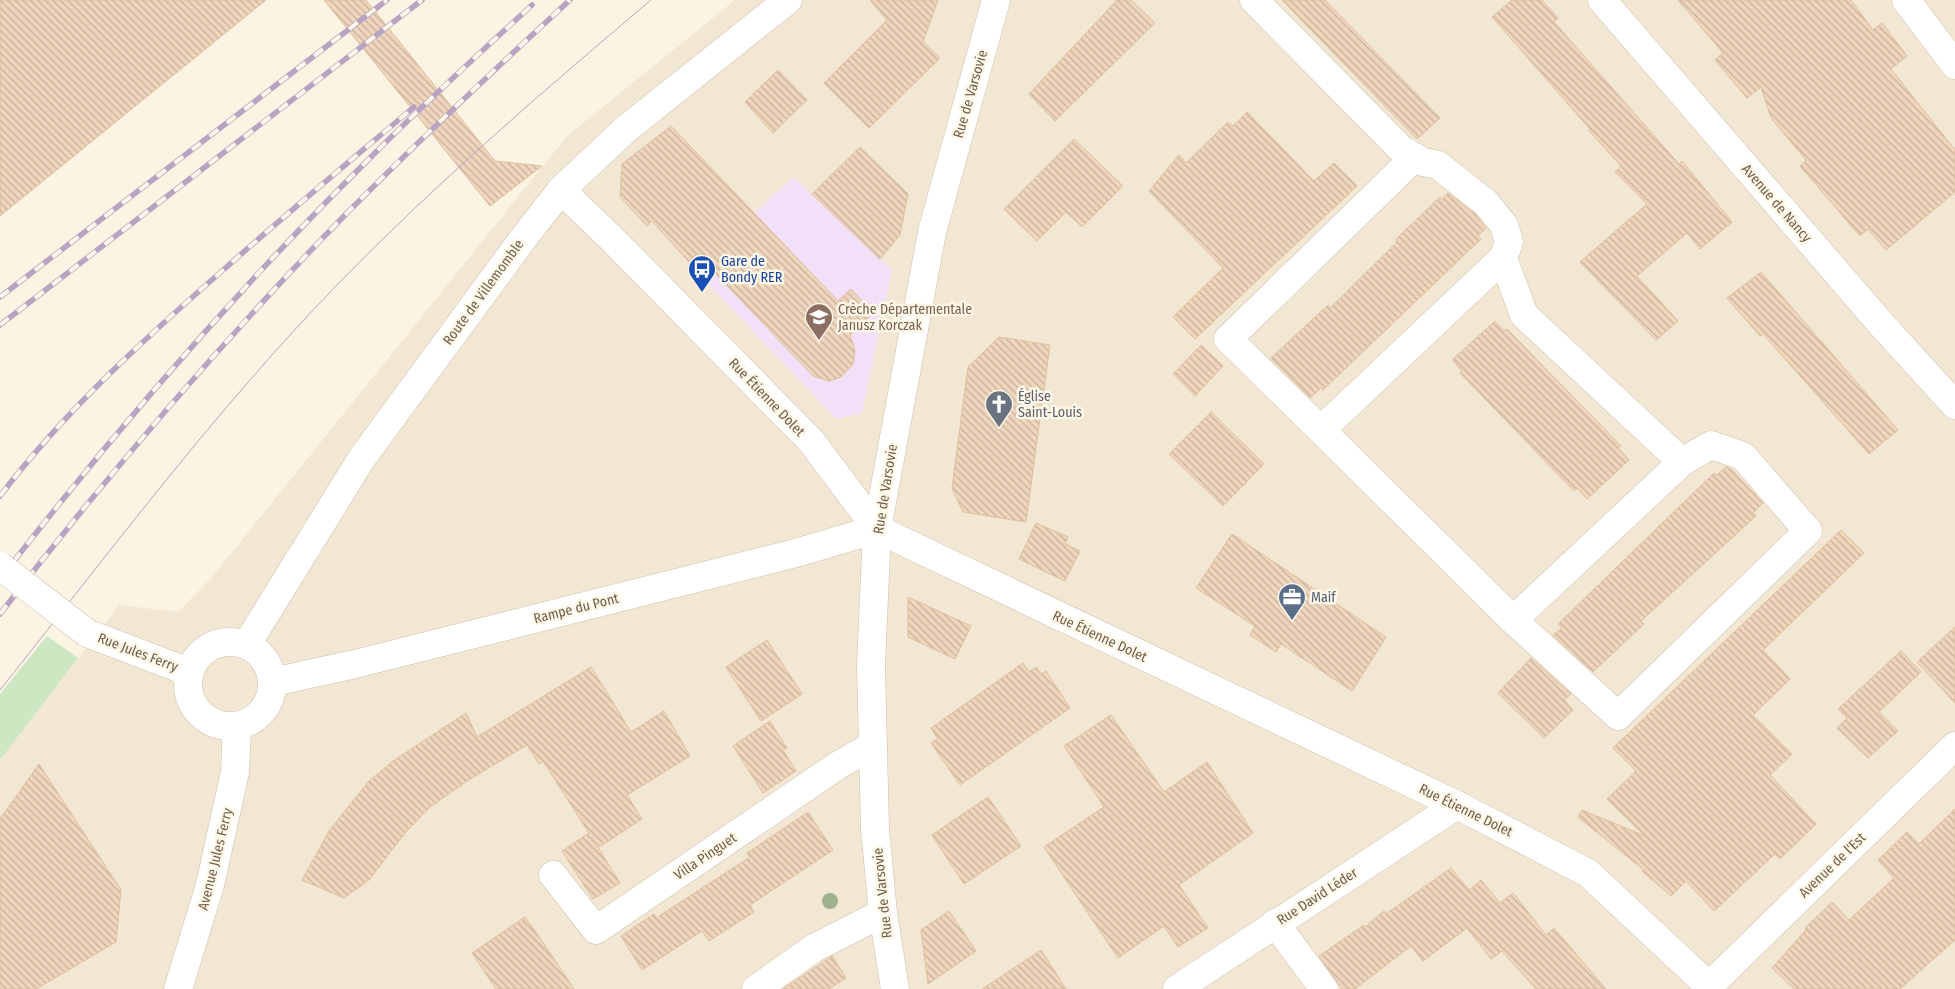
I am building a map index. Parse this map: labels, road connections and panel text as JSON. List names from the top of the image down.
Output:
{
  "streets": {
    "street": [
      "Rue de Varsovie",
      "Avenue de Nancy",
      "Route de Villemomble",
      "Rue Étienne Dolet",
      "Rampe du Pont",
      "Rue Jules Ferry",
      "Villa Pinguet",
      "Avenue Jules Ferry",
      "Avenue de l'Est",
      "Rue David Léder"
    ]
  },
  "crossings": [
    ["Rue de Varsovie", "Rue Étienne Dolet"],
    ["Rue de Varsovie", "Rampe du Pont"],
    ["Rue de Varsovie", "Villa Pinguet"],
    ["Route de Villemomble", "Rue Étienne Dolet"],
    ["Route de Villemomble", "Rampe du Pont"],
    ["Route de Villemomble", "Rue Jules Ferry"],
    ["Route de Villemomble", "Avenue Jules Ferry"],
    ["Rue Étienne Dolet", "Rampe du Pont"],
    ["Rue Étienne Dolet", "Avenue de l'Est"],
    ["Rue Étienne Dolet", "Rue David Léder"],
    ["Rampe du Pont", "Rue Jules Ferry"],
    ["Rampe du Pont", "Avenue Jules Ferry"],
    ["Rue Jules Ferry", "Avenue Jules Ferry"]
  ],
  "places": {
    "bus stop": ["Gare de Bondy RER"],
    "school or university": ["Crèche Départementale Janusz Korczak"],
    "church": ["Église Saint-Louis"],
    "office": ["Maif"]
  }
}
